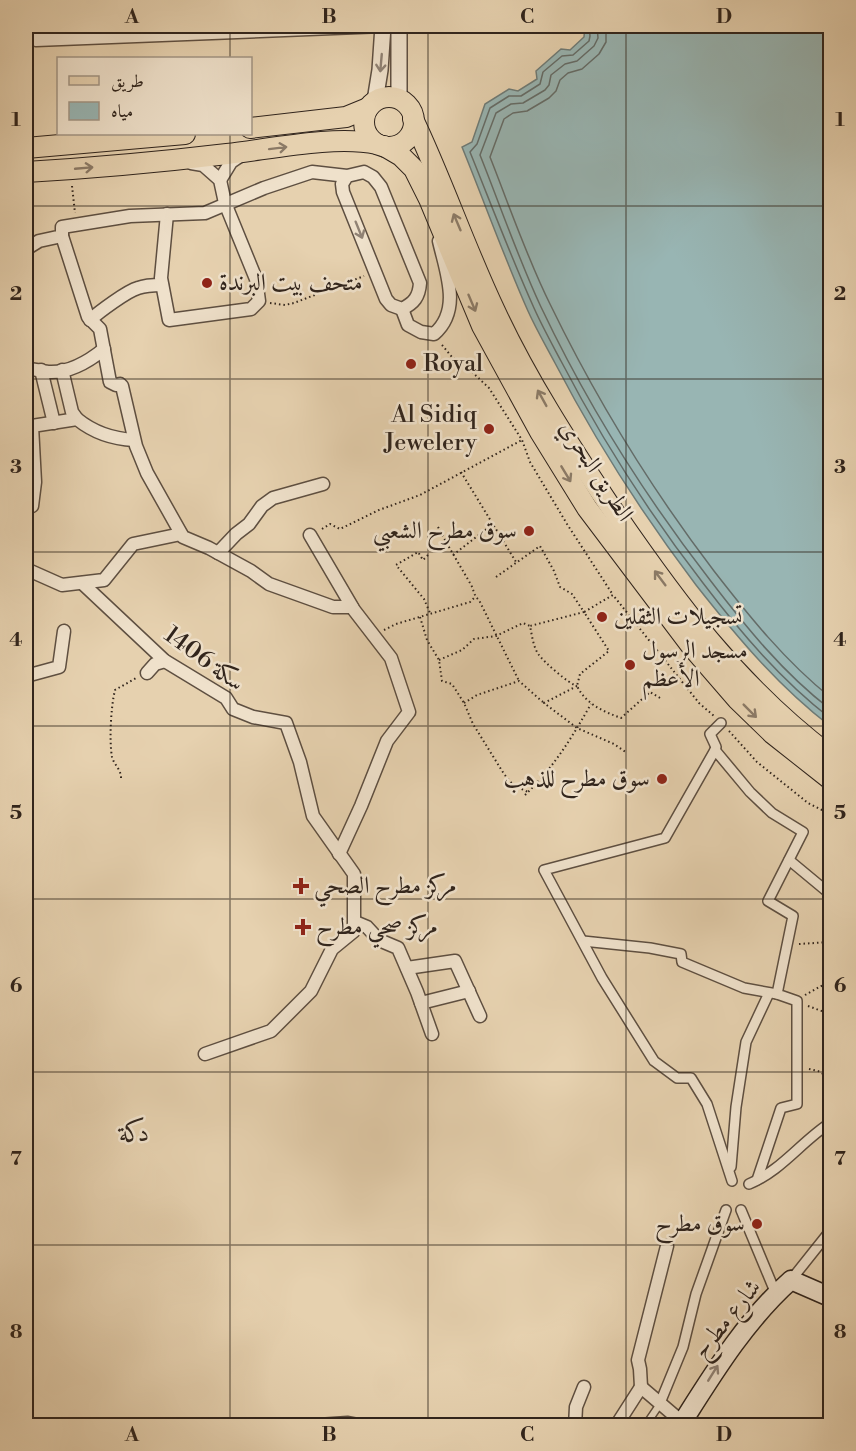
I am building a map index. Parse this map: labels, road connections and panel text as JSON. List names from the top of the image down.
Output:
{
  "streets": {
    "main road": ["الطريق البحري", "شارع مطرح"],
    "street": ["1406 سكة"]
  },
  "one_way": ["شارع مطرح"],
  "districts": ["دكة"],
  "places": {
    "other": [
      "متحف بيت البرندة",
      "Royal",
      "Al Sidiq Jewelery",
      "سوق مطرح الشعبي",
      "تسجيلات الثقلين",
      "مسجد الرسول الأعظم",
      "سوق مطرح للذهب",
      "سوق مطرح"
    ],
    "health": ["مركز مطرح الصحي", "مركز صحي مطرح"]
  },
  "legend": ["طريق", "مياه"],
  "grid": {
    "columns": [
      "A",
      "B",
      "C",
      "D"
    ],
    "rows": [
      "1",
      "2",
      "3",
      "4",
      "5",
      "6",
      "7",
      "8"
    ]
  }
}
